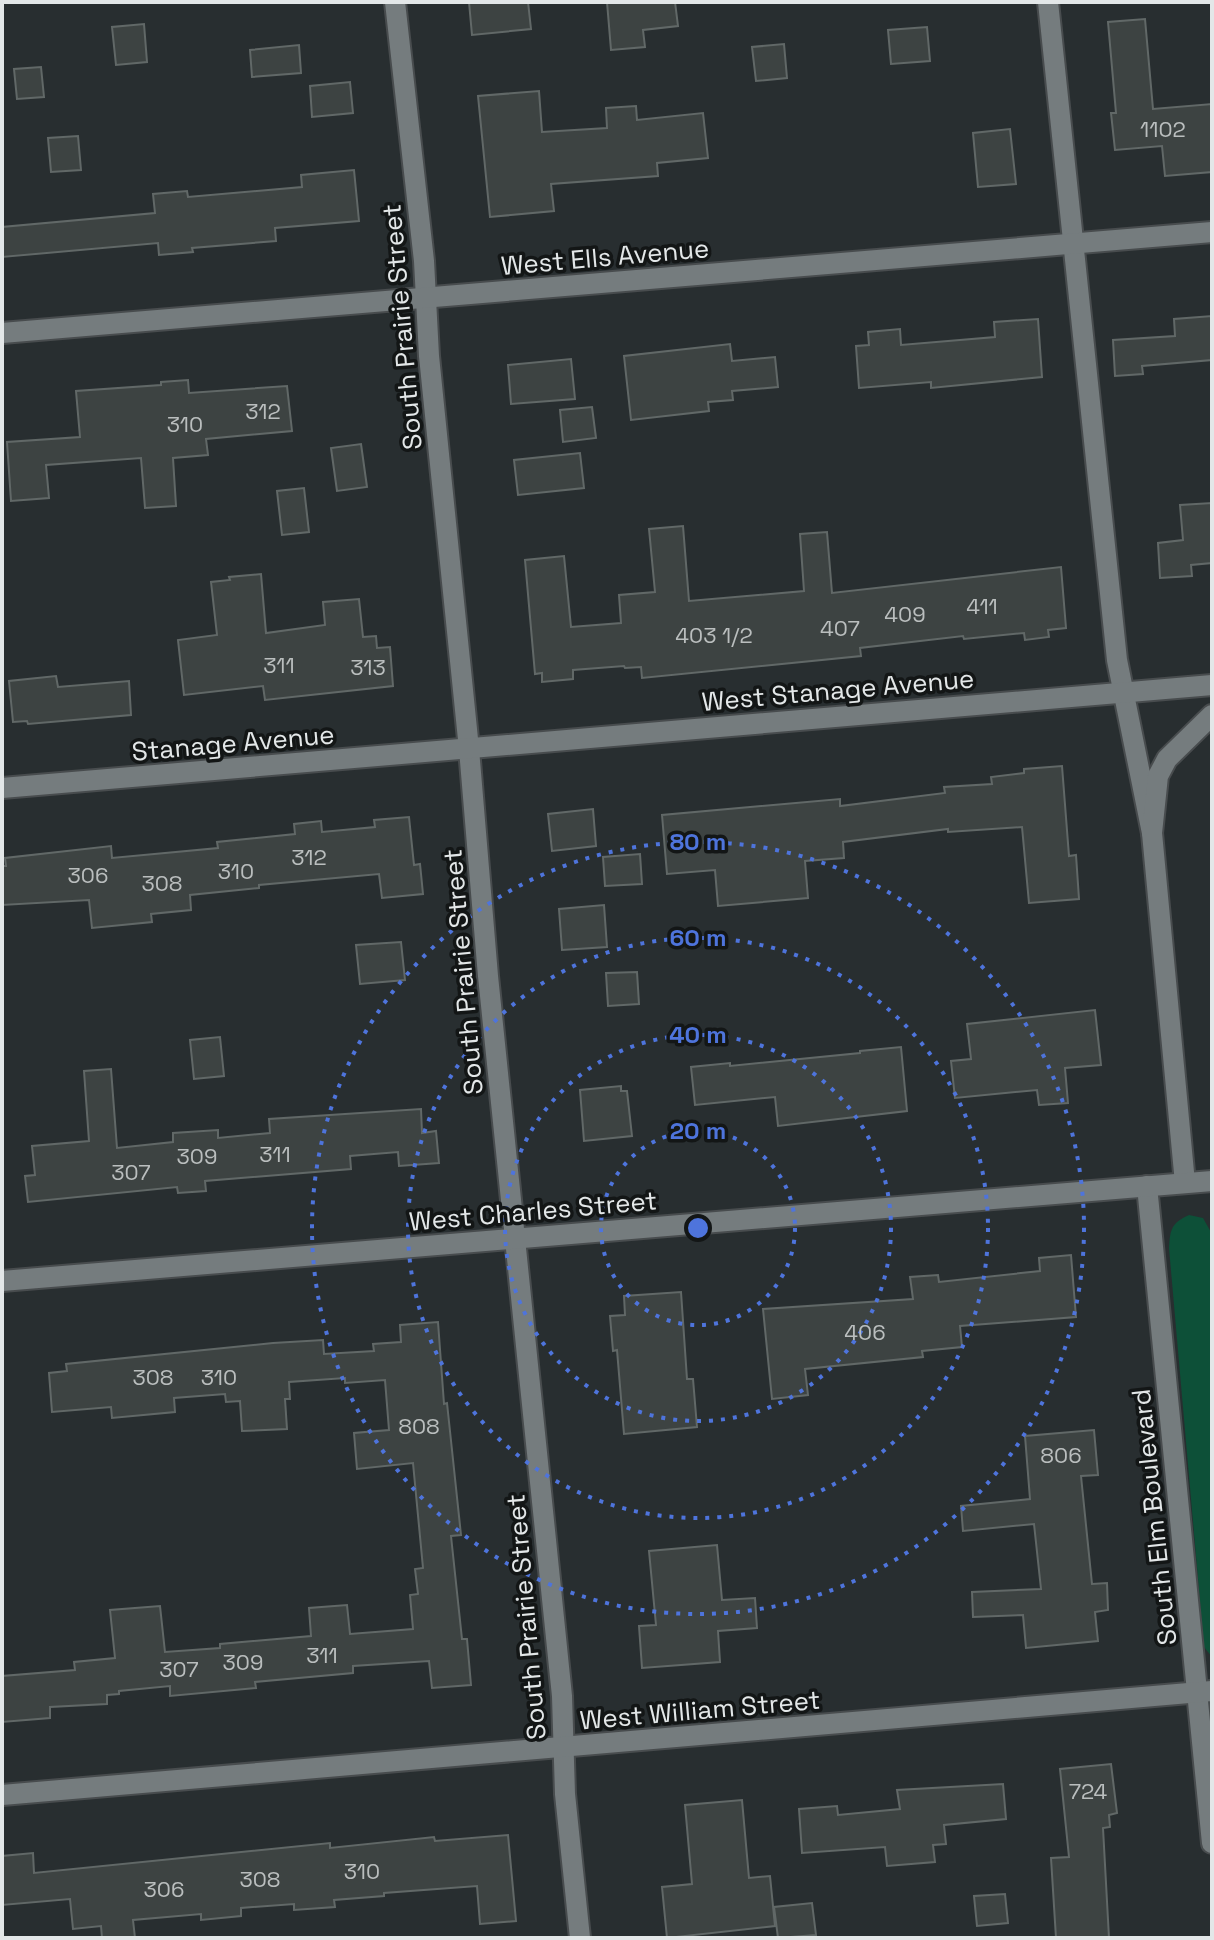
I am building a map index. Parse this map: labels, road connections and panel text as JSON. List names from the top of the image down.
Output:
{
  "streets": {
    "street": [
      "West Ells Avenue",
      "South Prairie Street",
      "West Stanage Avenue",
      "Stanage Avenue",
      "West Charles Street",
      "South Elm Boulevard",
      "West William Street"
    ]
  },
  "crossings": [
    ["West Ells Avenue", "South Prairie Street"],
    ["South Prairie Street", "West Stanage Avenue"],
    ["South Prairie Street", "Stanage Avenue"],
    ["South Prairie Street", "West Charles Street"],
    ["South Prairie Street", "West William Street"],
    ["West Stanage Avenue", "Stanage Avenue"],
    ["West Charles Street", "South Elm Boulevard"],
    ["South Elm Boulevard", "West William Street"]
  ],
  "house_numbers": [
    "1102",
    "312",
    "310",
    "411",
    "409",
    "407",
    "403 1/2",
    "311",
    "313",
    "312",
    "310",
    "306",
    "308",
    "311",
    "309",
    "307",
    "406",
    "308",
    "310",
    "808",
    "806",
    "311",
    "309",
    "307",
    "724",
    "310",
    "308",
    "306"
  ],
  "rings": [
    "80 m",
    "60 m",
    "40 m",
    "20 m"
  ]
}
